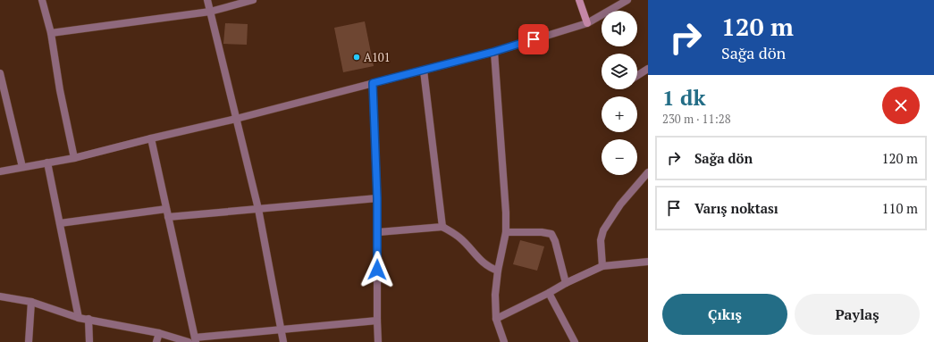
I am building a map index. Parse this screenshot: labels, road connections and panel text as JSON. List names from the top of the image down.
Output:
{
  "places": ["A101"],
  "page": {
    "turn": ["120 m", "Sağa dön"],
    "map_buttons": ["+", "−"],
    "heading": ["1 dk", "230 m · 11:28"],
    "list": [
      {
        "name": "Sağa dön",
        "value": "120 m"
      },
      {
        "name": "Varış noktası",
        "value": "110 m"
      }
    ],
    "buttons": ["Çıkış", "Paylaş"]
  }
}
